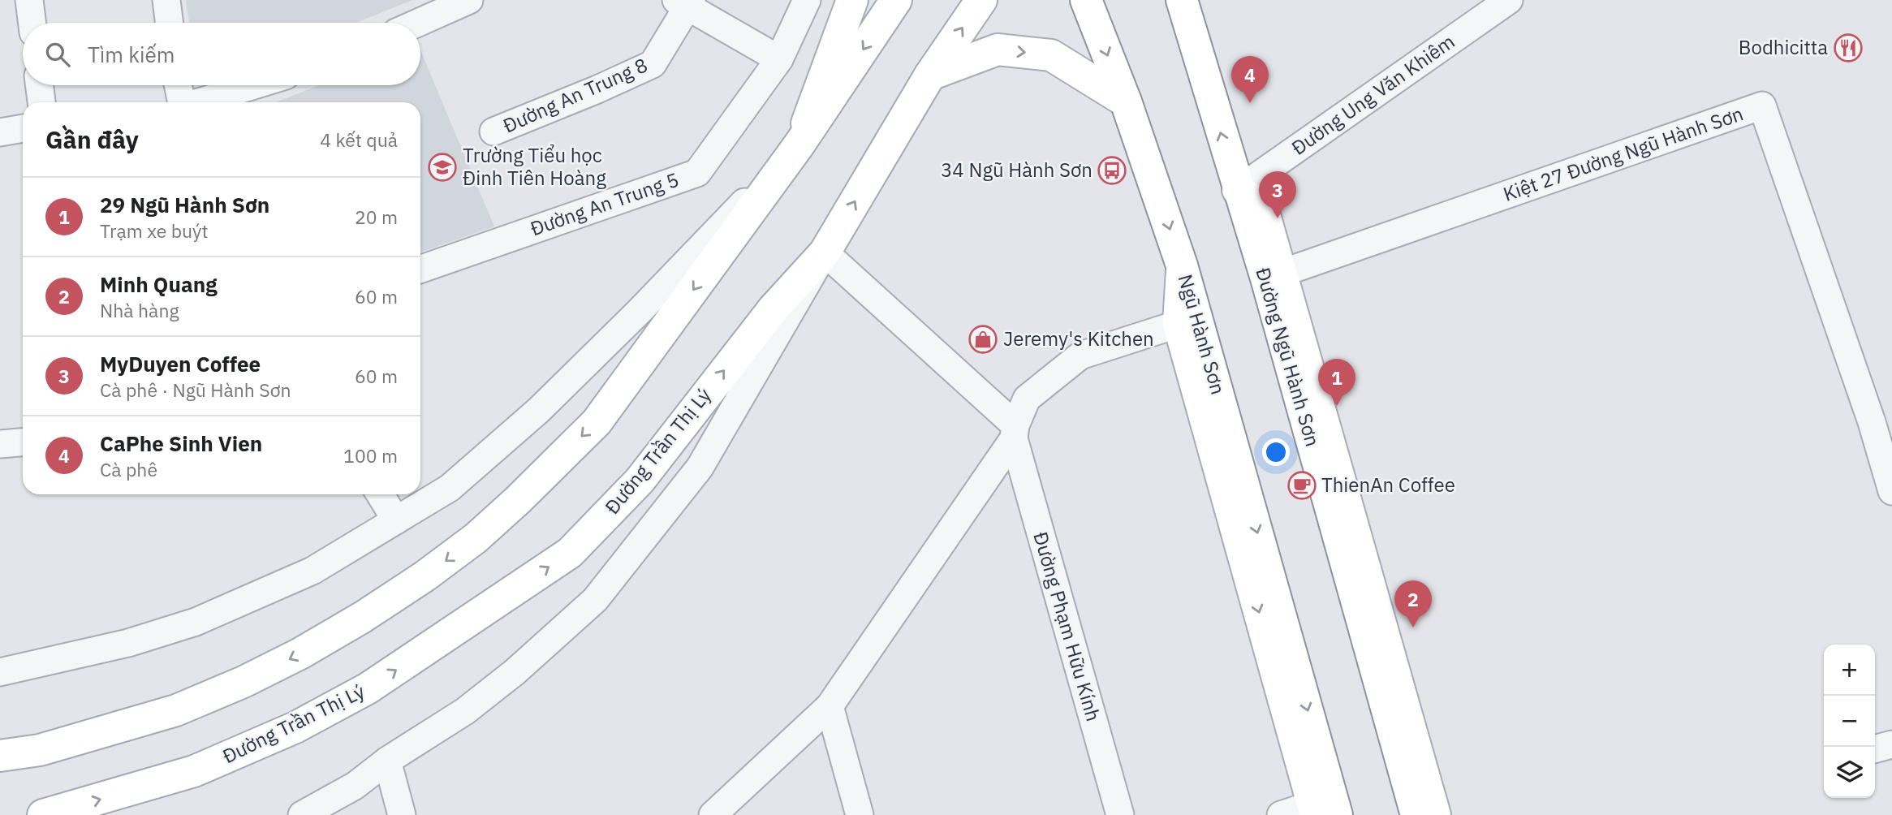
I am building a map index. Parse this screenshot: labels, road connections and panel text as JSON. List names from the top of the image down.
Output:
{
  "streets": {
    "main road": ["Ngũ Hành Sơn", "Đường Ngũ Hành Sơn", "Đường Trần Thị Lý"],
    "street": [
      "Đường Ung Văn Khiêm",
      "Đường An Trung 8",
      "Kiệt 27 Đường Ngũ Hành Sơn",
      "Đường An Trung 5",
      "Đường Phạm Hữu Kính"
    ]
  },
  "crossings": [
    ["Đường Ung Văn Khiêm", "Đường Ngũ Hành Sơn"],
    ["Kiệt 27 Đường Ngũ Hành Sơn", "Đường Ngũ Hành Sơn"]
  ],
  "places": {
    "restaurant": ["Bodhicitta"],
    "school or university": ["Trường Tiểu học Đinh Tiên Hoàng"],
    "bus stop": ["34 Ngũ Hành Sơn"],
    "shop": ["Jeremy's Kitchen"],
    "cafe": ["ThienAn Coffee"]
  },
  "page": {
    "search": "Tìm kiếm",
    "pins": [
      "4",
      "3",
      "1",
      "2"
    ],
    "heading": ["Gần đây", "4 kết quả"],
    "list": [
      {
        "mark": "1",
        "name": "29 Ngũ Hành Sơn",
        "note": "Trạm xe buýt",
        "value": "20 m"
      },
      {
        "mark": "2",
        "name": "Minh Quang",
        "note": "Nhà hàng",
        "value": "60 m"
      },
      {
        "mark": "3",
        "name": "MyDuyen Coffee",
        "note": "Cà phê · Ngũ Hành Sơn",
        "value": "60 m"
      },
      {
        "mark": "4",
        "name": "CaPhe Sinh Vien",
        "note": "Cà phê",
        "value": "100 m"
      }
    ],
    "map_buttons": ["+", "−"]
  }
}
